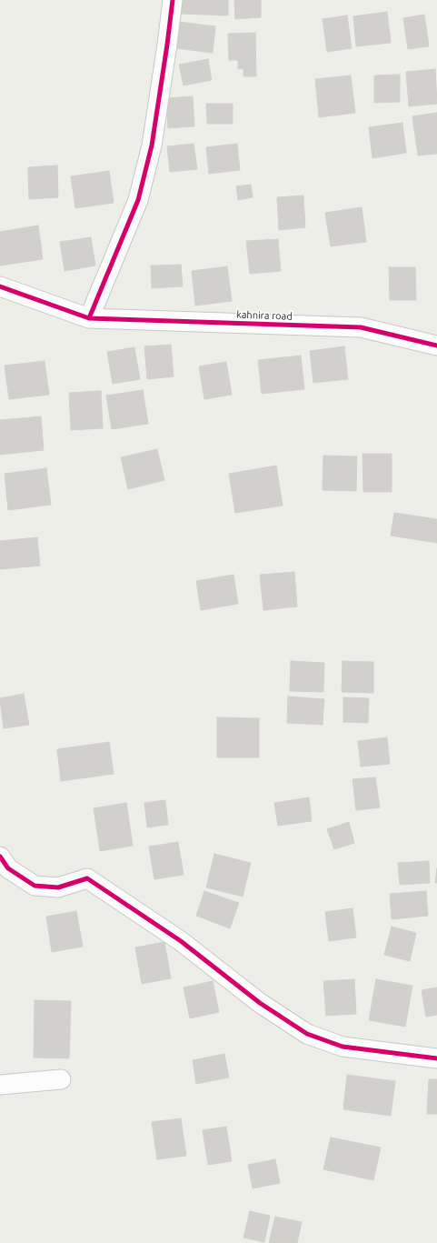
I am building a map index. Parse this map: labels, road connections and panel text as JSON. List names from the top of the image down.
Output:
{
  "streets": {
    "street": ["kahnira road"]
  }
}
